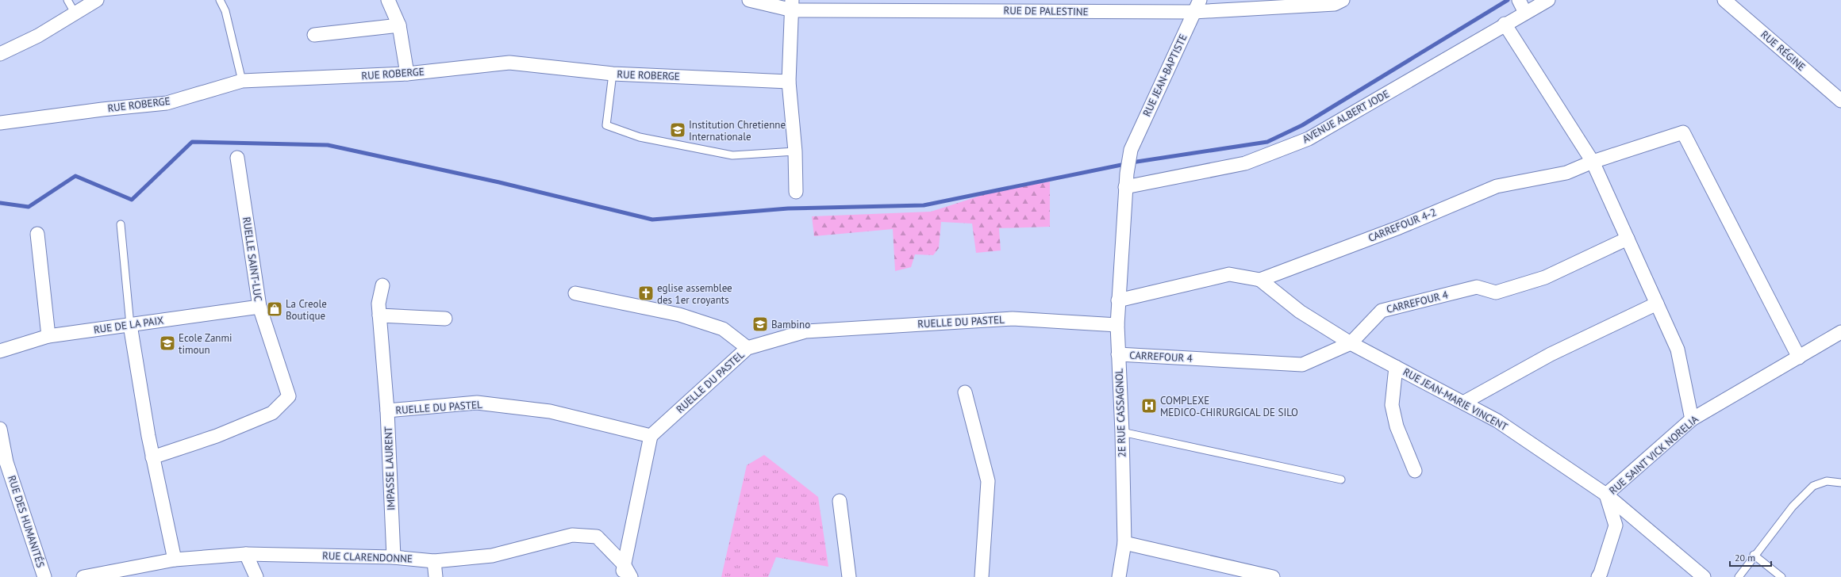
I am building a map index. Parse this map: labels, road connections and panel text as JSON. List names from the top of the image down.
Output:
{
  "streets": {
    "street": [
      "RUE DE PALESTINE",
      "RUE RÉGINE",
      "RUE ROBERGE",
      "RUE JEAN-BAPTISTE",
      "AVENUE ALBERT JODE",
      "CARREFOUR 4-2",
      "RUELLE SAINT-LUC",
      "CARREFOUR 4",
      "RUELLE DU PASTEL",
      "RUE DE LA PAIX",
      "RUE JEAN-MARIE VINCENT",
      "2E RUE CASSAGNOL",
      "RUE SAINT VICK NORELIA",
      "IMPASSE LAURENT",
      "RUE DES HUMANITÉS",
      "RUE CLARENDONNE"
    ]
  },
  "crossings": [
    ["RUE DE PALESTINE", "RUE JEAN-BAPTISTE"],
    ["RUE JEAN-BAPTISTE", "2E RUE CASSAGNOL"],
    ["AVENUE ALBERT JODE", "2E RUE CASSAGNOL"],
    ["CARREFOUR 4-2", "RUE JEAN-MARIE VINCENT"],
    ["CARREFOUR 4-2", "RUE SAINT VICK NORELIA"],
    ["RUELLE SAINT-LUC", "RUE DE LA PAIX"],
    ["CARREFOUR 4", "RUE JEAN-MARIE VINCENT"],
    ["CARREFOUR 4", "2E RUE CASSAGNOL"],
    ["RUELLE DU PASTEL", "2E RUE CASSAGNOL"],
    ["RUELLE DU PASTEL", "IMPASSE LAURENT"],
    ["RUE JEAN-MARIE VINCENT", "RUE SAINT VICK NORELIA"],
    ["IMPASSE LAURENT", "RUE CLARENDONNE"]
  ],
  "places": {
    "school or university": ["Institution Chretienne Internationale", "Bambino", "Ecole Zanmi timoun"],
    "church": ["eglise assemblee des 1er croyants"],
    "shop": ["La Creole Boutique"],
    "hospital": ["COMPLEXE MEDICO-CHIRURGICAL DE SILO"]
  },
  "scale_bar": "20 m"
}
